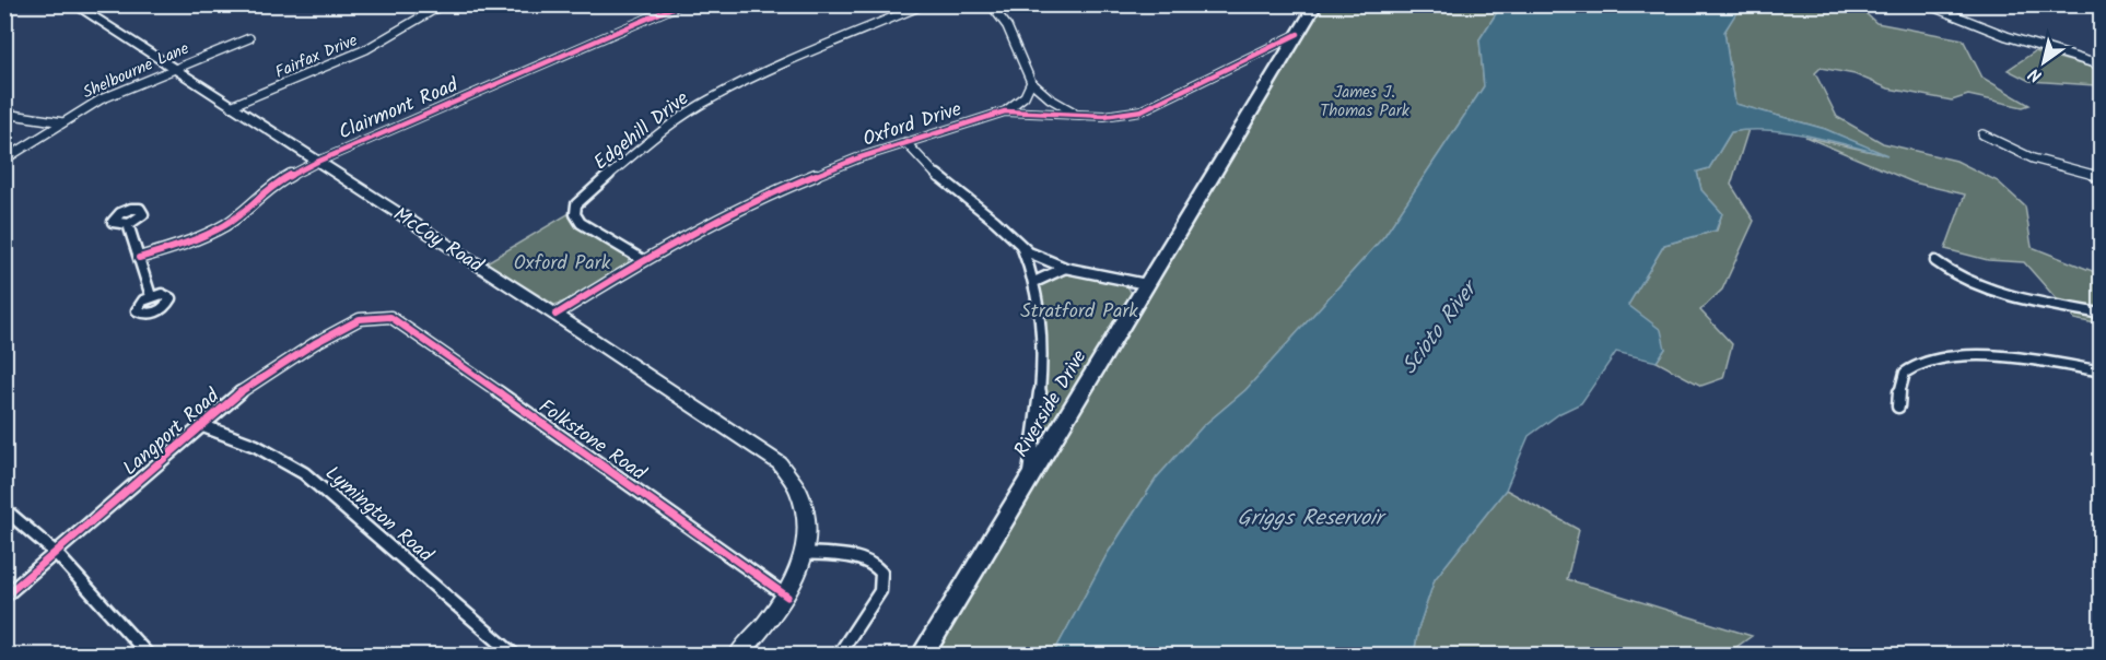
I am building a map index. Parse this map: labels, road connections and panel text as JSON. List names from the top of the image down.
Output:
{
  "streets": {
    "main road": ["McCoy Road", "Riverside Drive"],
    "street": [
      "Fairfax Drive",
      "Shelbourne Lane",
      "Clairmont Road",
      "Oxford Drive",
      "Edgehill Drive",
      "Langport Road",
      "Folkstone Road",
      "Lymington Road"
    ]
  },
  "crossings": [
    ["Fairfax Drive", "McCoy Road"],
    ["Shelbourne Lane", "McCoy Road"],
    ["Clairmont Road", "McCoy Road"],
    ["Oxford Drive", "Edgehill Drive"],
    ["Oxford Drive", "McCoy Road"],
    ["Oxford Drive", "Riverside Drive"],
    ["McCoy Road", "Folkstone Road"],
    ["Langport Road", "Folkstone Road"],
    ["Langport Road", "Lymington Road"]
  ],
  "water": ["Scioto River", "Griggs Reservoir"],
  "parks": ["James J. Thomas Park", "Oxford Park", "Stratford Park"],
  "north": "bottom left"
}
